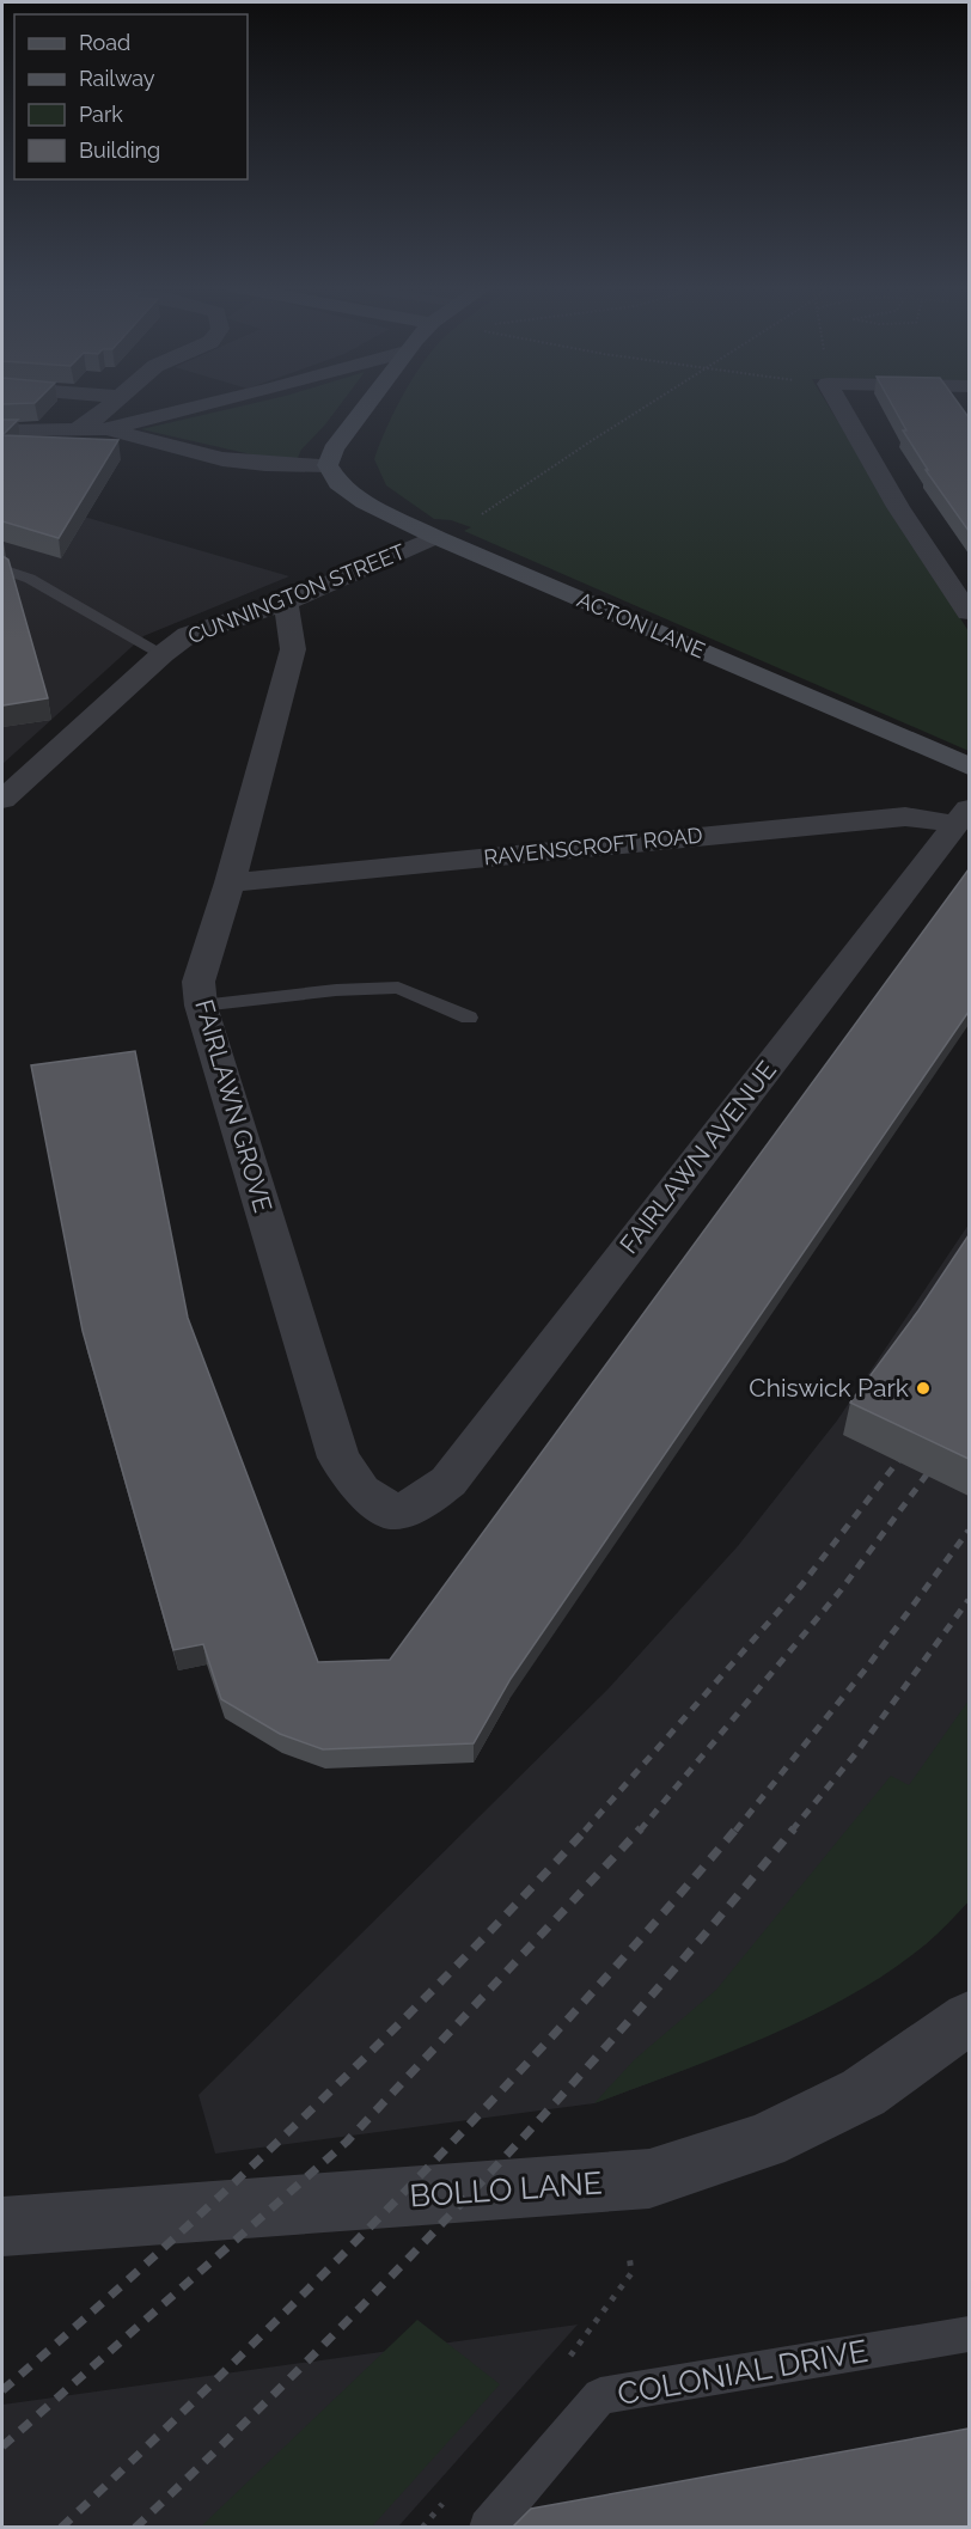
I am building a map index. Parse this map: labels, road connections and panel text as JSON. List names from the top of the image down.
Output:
{
  "streets": {
    "main road": ["ACTON LANE"],
    "street": [
      "CUNNINGTON STREET",
      "RAVENSCROFT ROAD",
      "FAIRLAWN GROVE",
      "FAIRLAWN AVENUE",
      "BOLLO LANE"
    ],
    "lane": ["COLONIAL DRIVE"]
  },
  "crossings": [
    ["CUNNINGTON STREET", "ACTON LANE"],
    ["CUNNINGTON STREET", "FAIRLAWN GROVE"],
    ["RAVENSCROFT ROAD", "FAIRLAWN GROVE"],
    ["RAVENSCROFT ROAD", "FAIRLAWN AVENUE"],
    ["FAIRLAWN GROVE", "FAIRLAWN AVENUE"]
  ],
  "places": ["Chiswick Park"],
  "legend": [
    "Road",
    "Railway",
    "Park",
    "Building"
  ]
}
